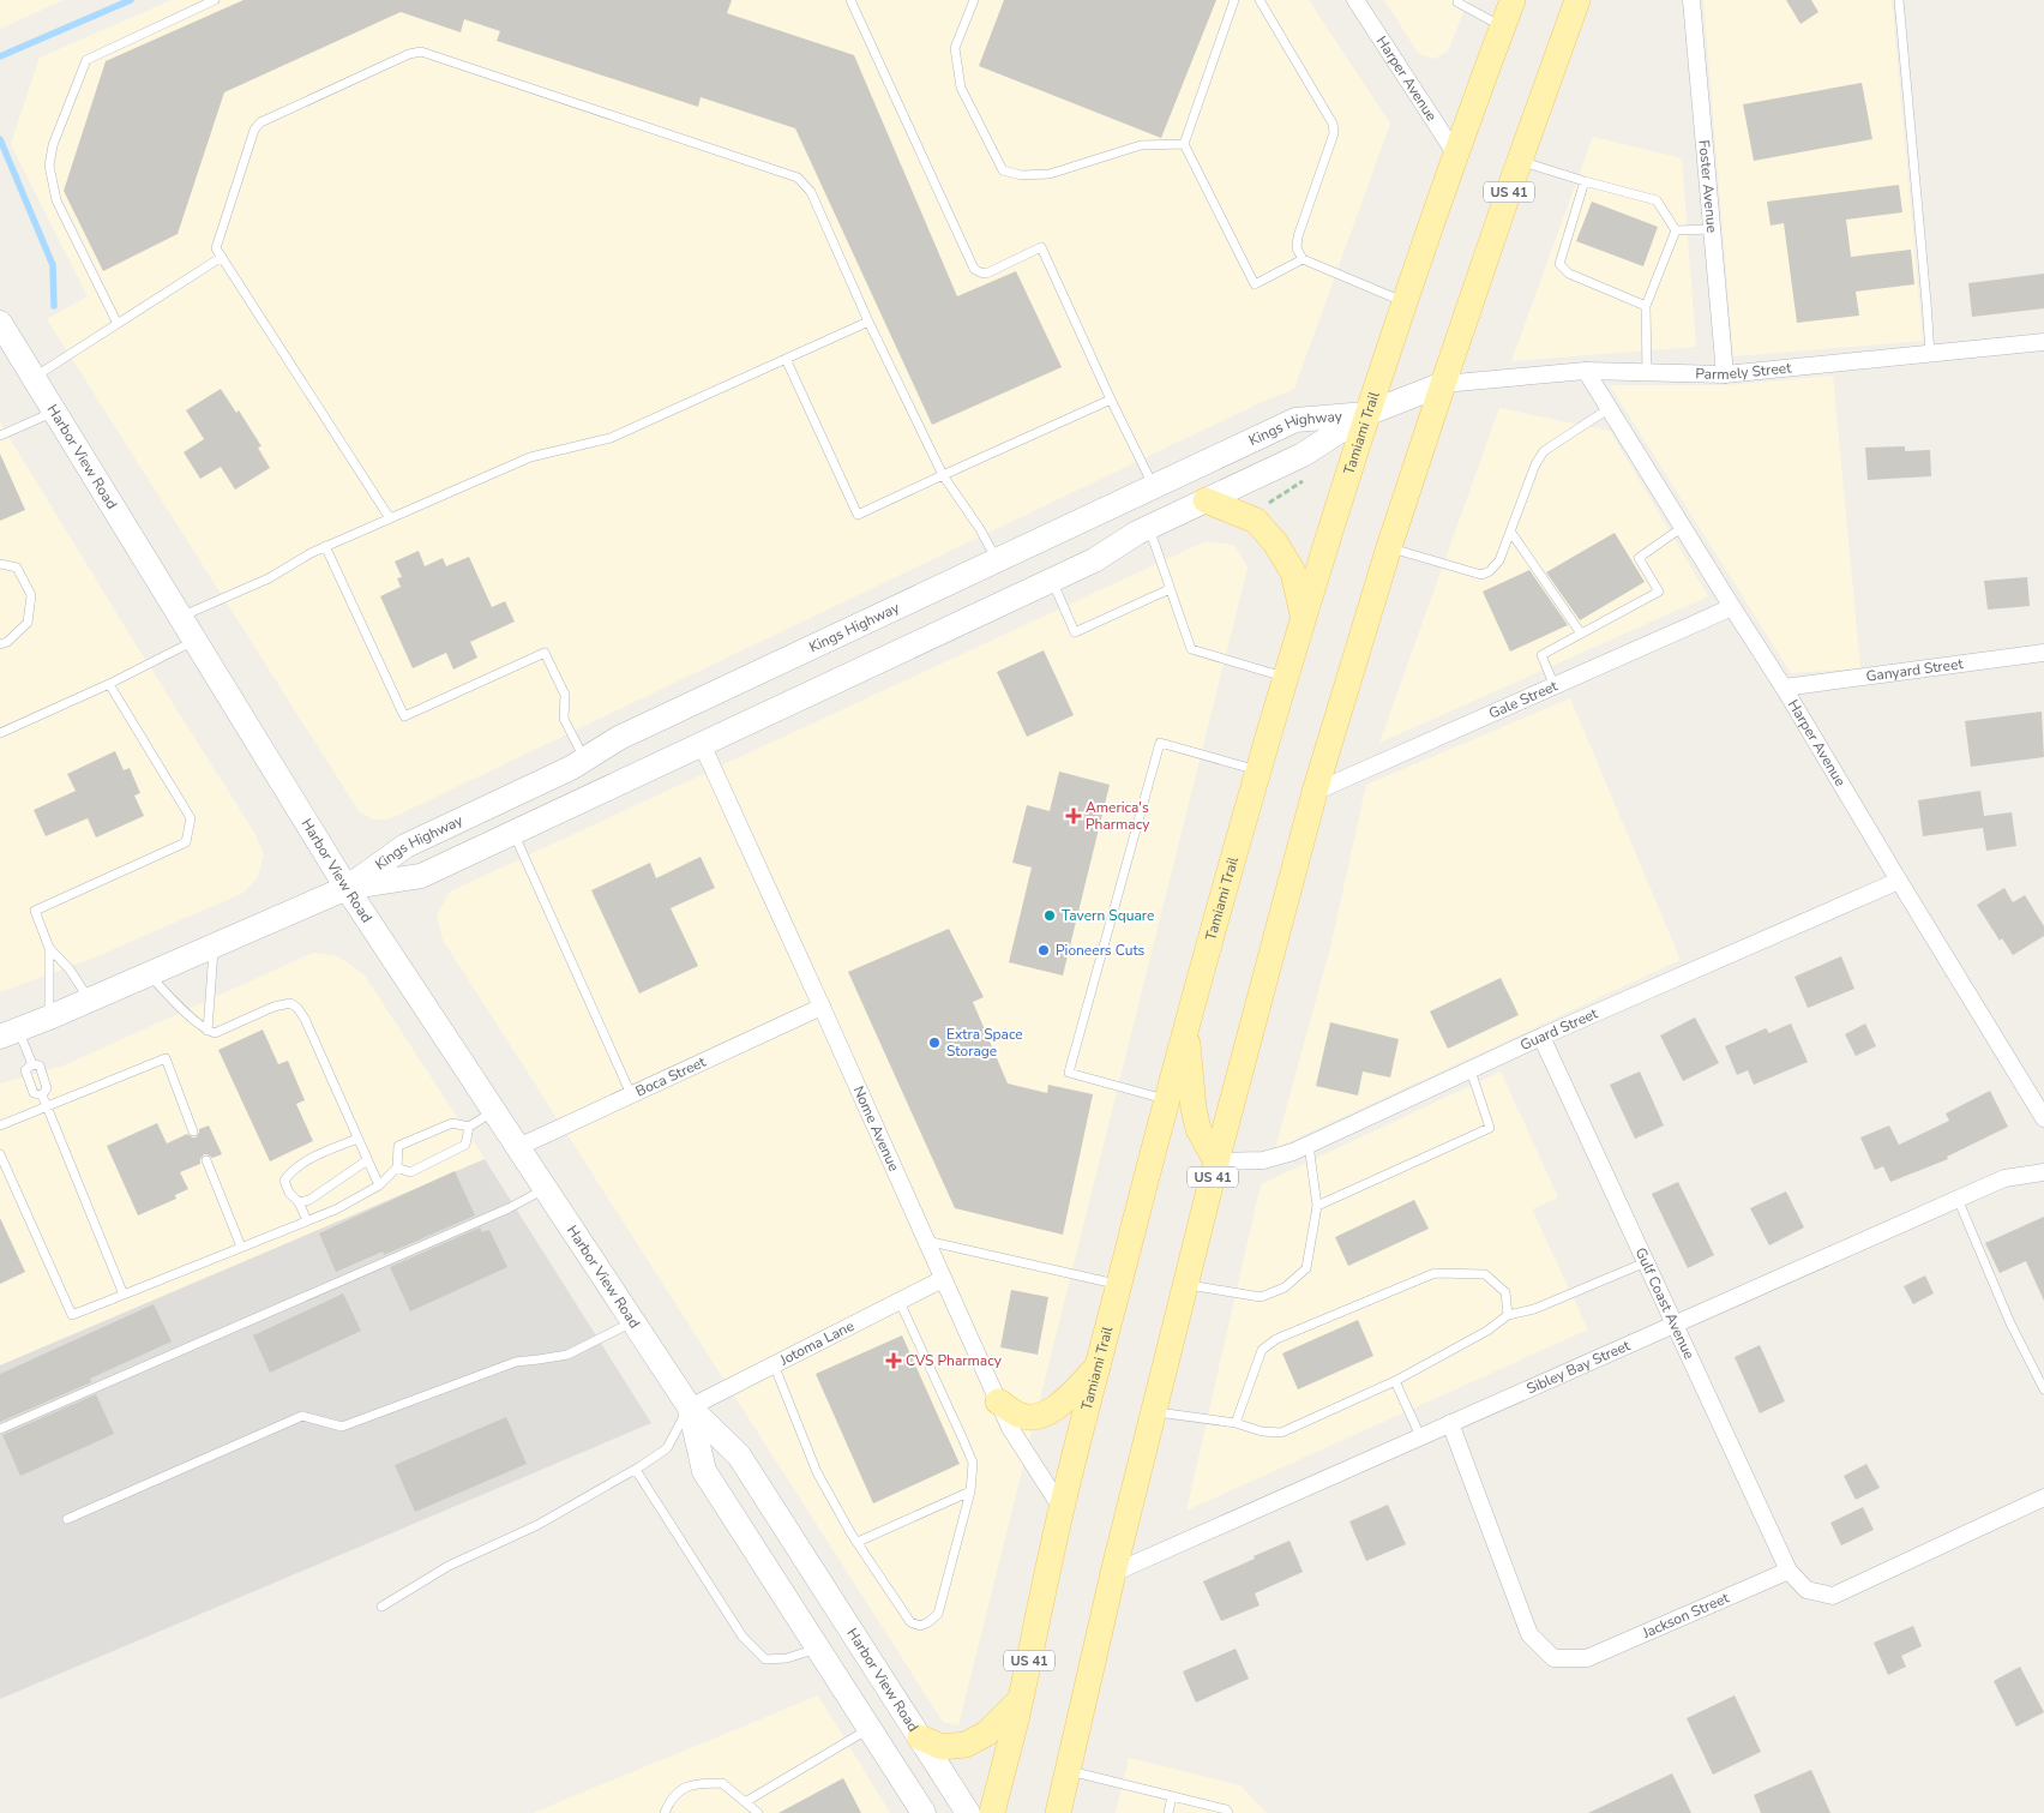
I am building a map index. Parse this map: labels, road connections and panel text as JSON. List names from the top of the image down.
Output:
{
  "streets": {
    "main road": [
      "US 41",
      "Kings Highway",
      "Tamiami Trail",
      "Harbor View Road"
    ],
    "street": [
      "Harper Avenue",
      "Foster Avenue",
      "Parmely Street",
      "Ganyard Street",
      "Gale Street",
      "Guard Street",
      "Boca Street",
      "Nome Avenue",
      "Gulf Coast Avenue",
      "Jotoma Lane",
      "Sibley Bay Street",
      "Jackson Street"
    ]
  },
  "crossings": [
    ["Harper Avenue", "Parmely Street"],
    ["Harper Avenue", "Tamiami Trail"],
    ["Harper Avenue", "Ganyard Street"],
    ["Harper Avenue", "Gale Street"],
    ["Harper Avenue", "Guard Street"],
    ["Foster Avenue", "Parmely Street"],
    ["US 41", "Parmely Street"],
    ["US 41", "Gale Street"],
    ["US 41", "Guard Street"],
    ["US 41", "Sibley Bay Street"],
    ["Kings Highway", "Tamiami Trail"],
    ["Kings Highway", "Harbor View Road"],
    ["Kings Highway", "Nome Avenue"],
    ["Tamiami Trail", "Nome Avenue"],
    ["Harbor View Road", "Boca Street"],
    ["Harbor View Road", "Jotoma Lane"],
    ["Guard Street", "Gulf Coast Avenue"],
    ["Boca Street", "Nome Avenue"],
    ["Nome Avenue", "Jotoma Lane"],
    ["Gulf Coast Avenue", "Sibley Bay Street"],
    ["Gulf Coast Avenue", "Jackson Street"],
    ["Sibley Bay Street", "Jackson Street"]
  ],
  "places": {
    "health": ["America's Pharmacy", "CVS Pharmacy"],
    "other": ["Tavern Square", "Pioneers Cuts", "Extra Space Storage"]
  }
}
